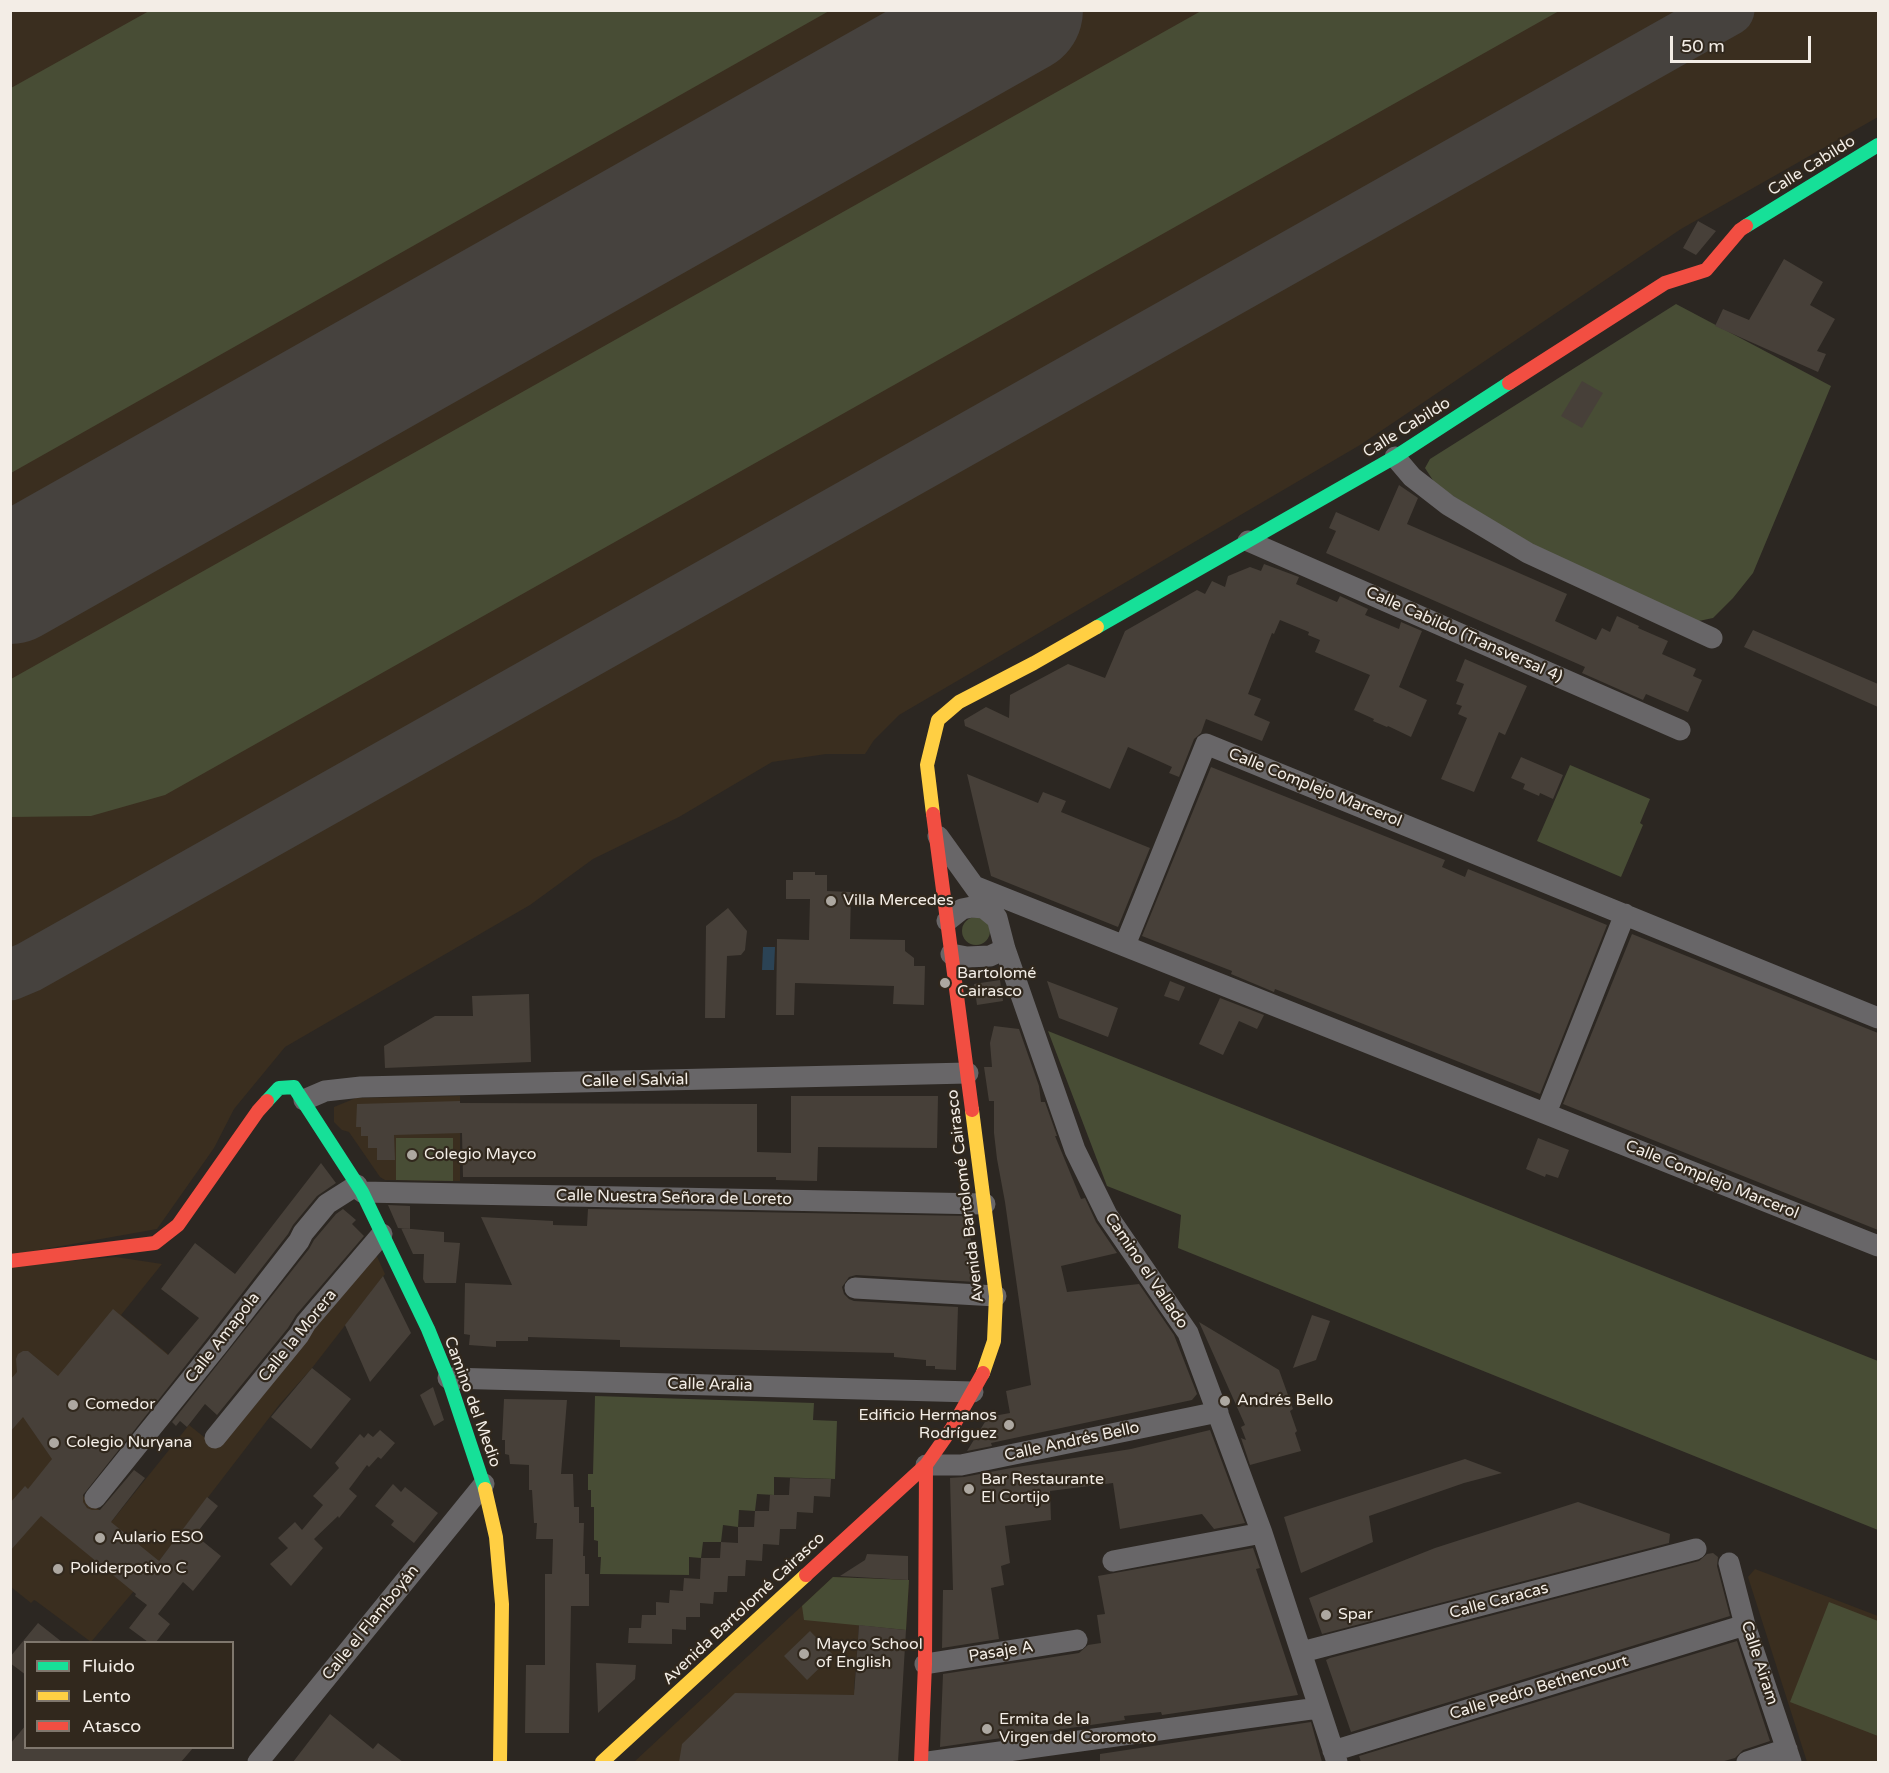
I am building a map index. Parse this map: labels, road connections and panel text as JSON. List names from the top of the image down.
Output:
{
  "streets": {
    "street": [
      "Calle Cabildo",
      "Calle Cabildo (Transversal 4)",
      "Calle Complejo Marcerol",
      "Calle el Salvial",
      "Avenida Bartolomé Cairasco",
      "Calle Nuestra Señora de Loreto",
      "Camino el Vallado",
      "Calle la Morera",
      "Calle Amapola",
      "Calle Aralia",
      "Camino del Medio",
      "Calle Andrés Bello",
      "Calle Caracas",
      "Calle el Flamboyán",
      "Pasaje A",
      "Calle Airam",
      "Calle Pedro Bethencourt"
    ]
  },
  "crossings": [
    ["Calle Cabildo", "Calle Cabildo (Transversal 4)"],
    ["Calle Cabildo", "Avenida Bartolomé Cairasco"],
    ["Calle Complejo Marcerol", "Camino el Vallado"],
    ["Calle el Salvial", "Avenida Bartolomé Cairasco"],
    ["Calle el Salvial", "Camino del Medio"],
    ["Avenida Bartolomé Cairasco", "Calle Nuestra Señora de Loreto"],
    ["Avenida Bartolomé Cairasco", "Camino el Vallado"],
    ["Avenida Bartolomé Cairasco", "Calle Aralia"],
    ["Avenida Bartolomé Cairasco", "Calle Andrés Bello"],
    ["Calle Nuestra Señora de Loreto", "Calle Amapola"],
    ["Calle Nuestra Señora de Loreto", "Camino del Medio"],
    ["Camino el Vallado", "Calle Andrés Bello"],
    ["Camino el Vallado", "Calle Caracas"],
    ["Camino el Vallado", "Calle Pedro Bethencourt"],
    ["Calle la Morera", "Camino del Medio"],
    ["Calle Amapola", "Camino del Medio"],
    ["Calle Aralia", "Camino del Medio"],
    ["Camino del Medio", "Calle el Flamboyán"],
    ["Calle Airam", "Calle Pedro Bethencourt"]
  ],
  "places": [
    "Villa Mercedes",
    "Bartolomé Cairasco",
    "Colegio Mayco",
    "Andrés Bello",
    "Comedor",
    "Edificio Hermanos Rodríguez",
    "Colegio Nuryana",
    "Bar Restaurante El Cortijo",
    "Aulario ESO",
    "Poliderpotivo C",
    "Spar",
    "Mayco School of English",
    "Ermita de la Virgen del Coromoto"
  ],
  "legend": ["Fluido", "Lento", "Atasco"],
  "scale_bar": "50 m"
}
